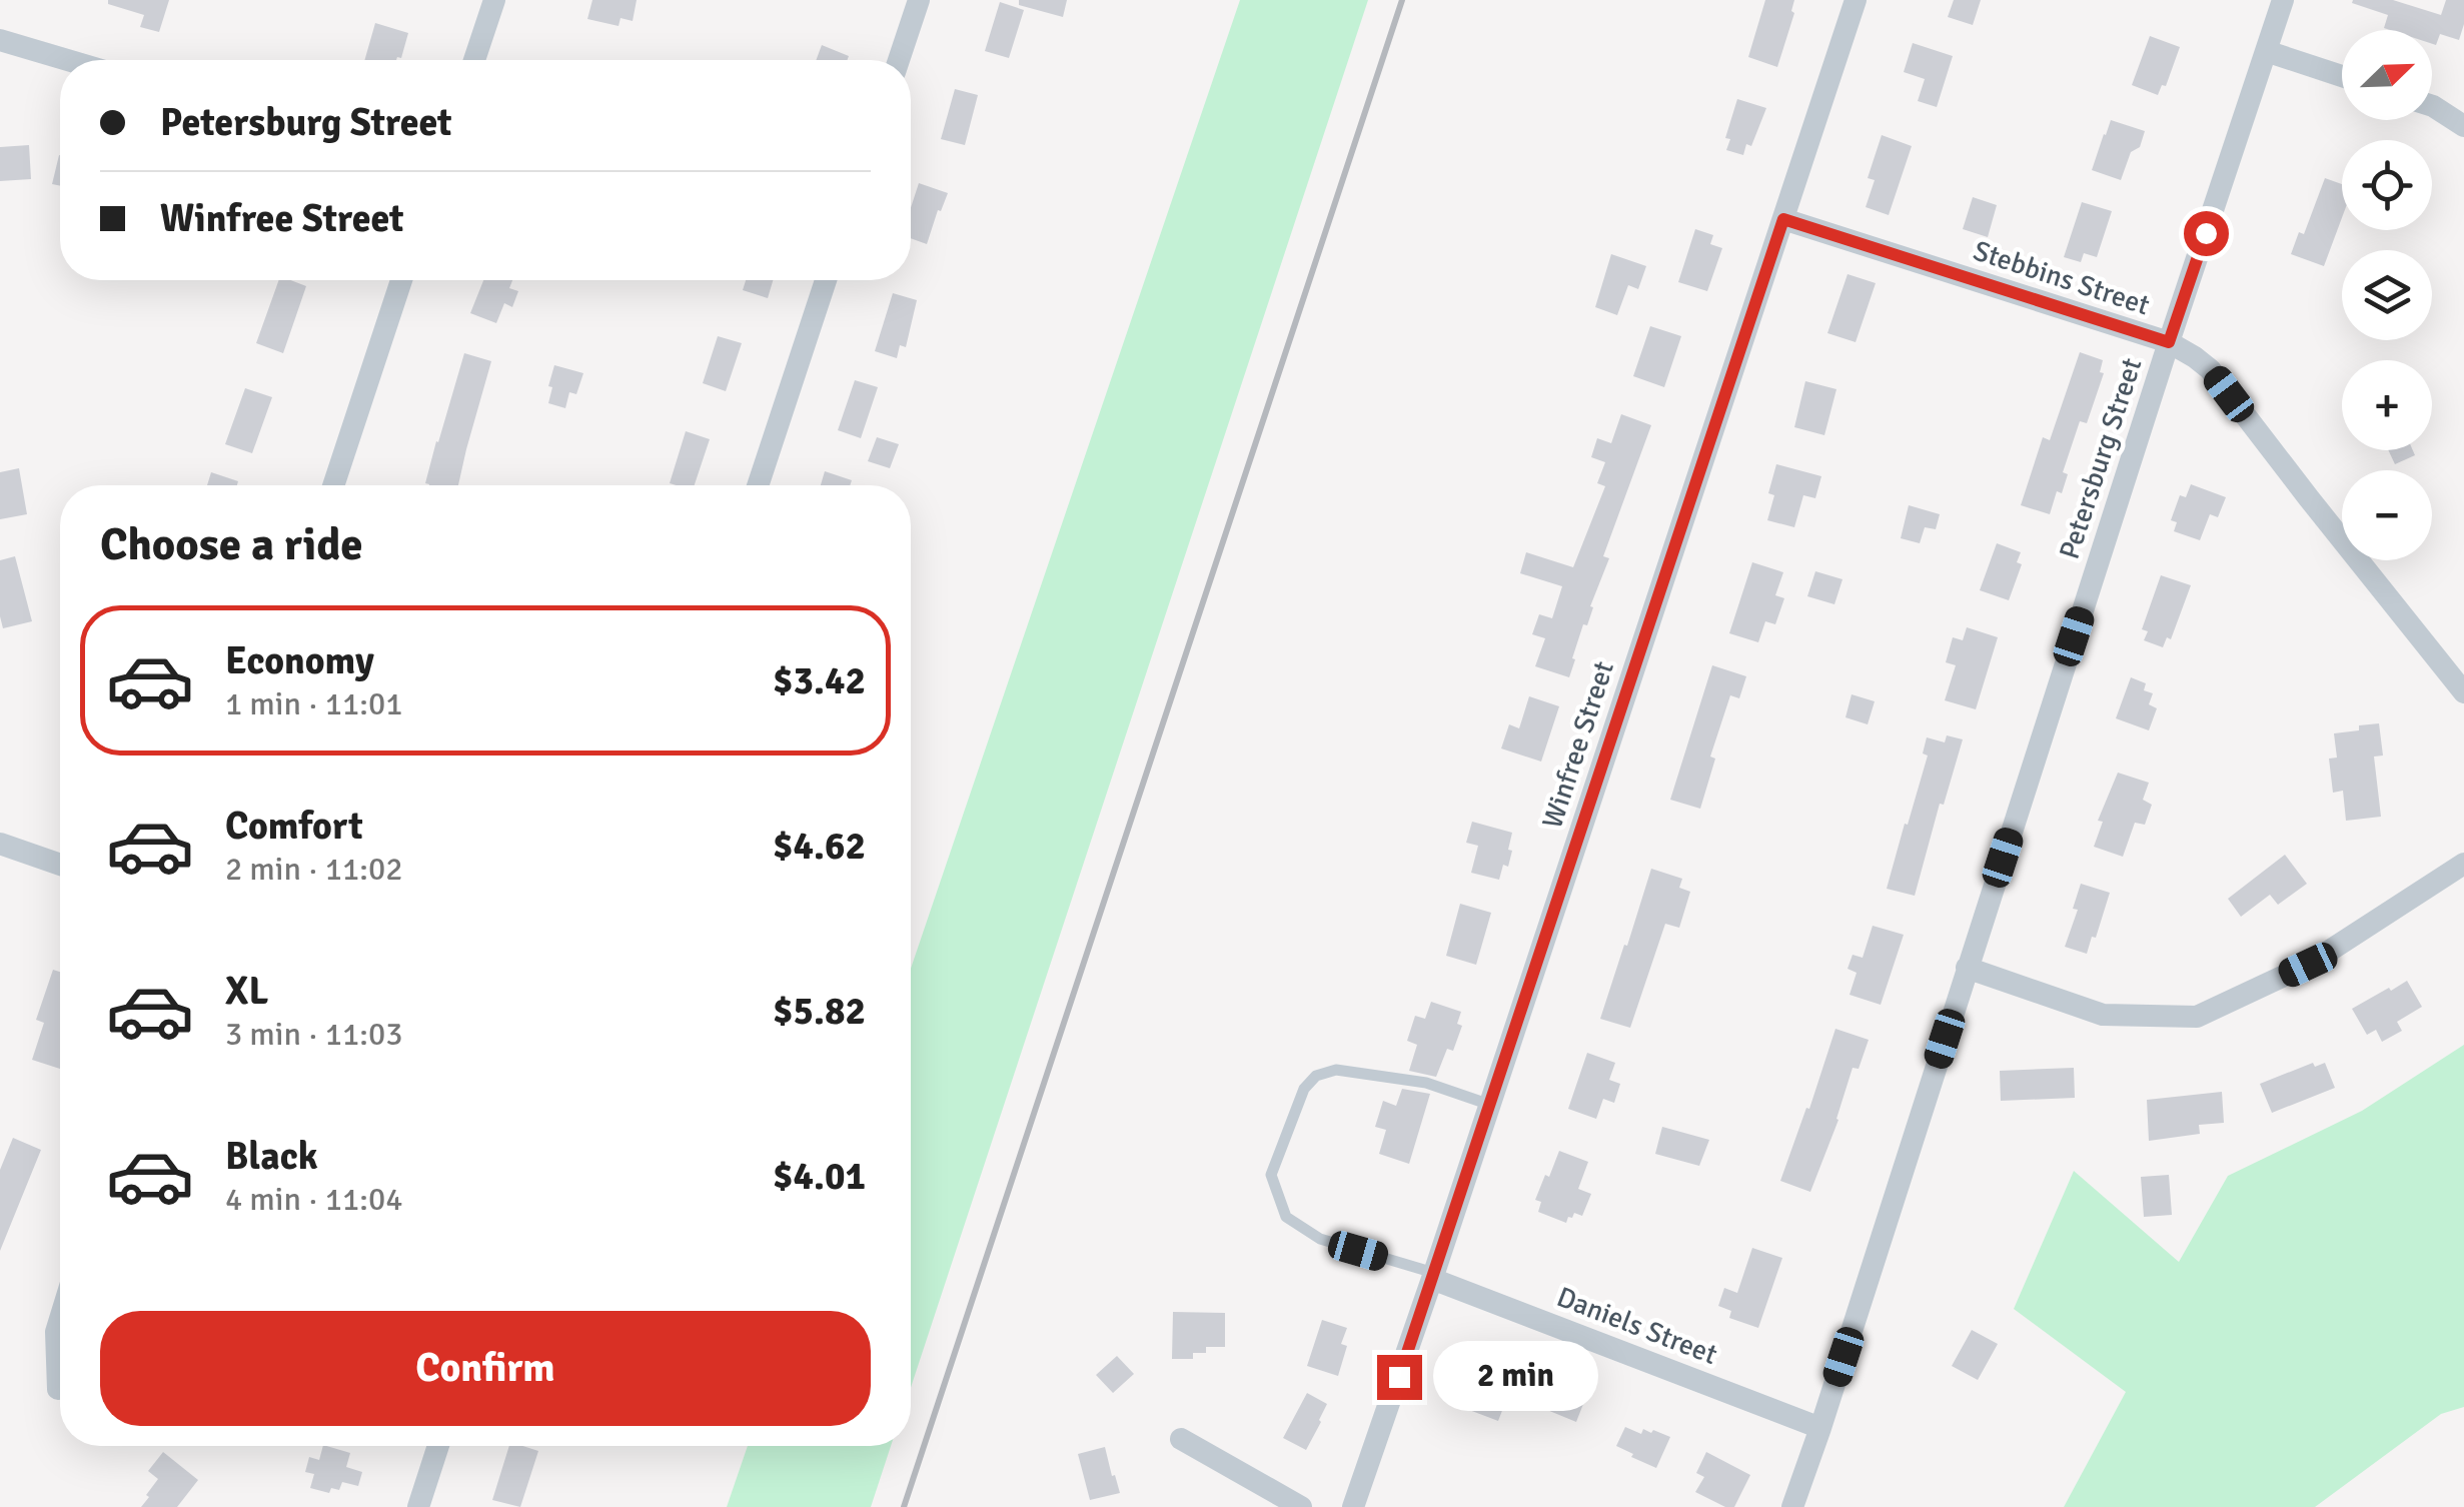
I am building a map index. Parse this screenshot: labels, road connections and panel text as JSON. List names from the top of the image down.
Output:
{
  "streets": {
    "street": [
      "Stebbins Street",
      "Petersburg Street",
      "Winfree Street",
      "Daniels Street"
    ]
  },
  "crossings": [
    ["Stebbins Street", "Petersburg Street"],
    ["Stebbins Street", "Winfree Street"],
    ["Petersburg Street", "Daniels Street"],
    ["Winfree Street", "Daniels Street"]
  ],
  "north": "top right",
  "page": {
    "map_buttons": ["+", "−"],
    "banner": ["Petersburg Street", "Winfree Street"],
    "heading": "Choose a ride",
    "list": [
      {
        "name": "Economy",
        "note": "1 min · 11:01",
        "value": "$3.42"
      },
      {
        "name": "Comfort",
        "note": "2 min · 11:02",
        "value": "$4.62"
      },
      {
        "name": "XL",
        "note": "3 min · 11:03",
        "value": "$5.82"
      },
      {
        "name": "Black",
        "note": "4 min · 11:04",
        "value": "$4.01"
      }
    ],
    "buttons": "Confirm",
    "bubble": "2 min"
  }
}
